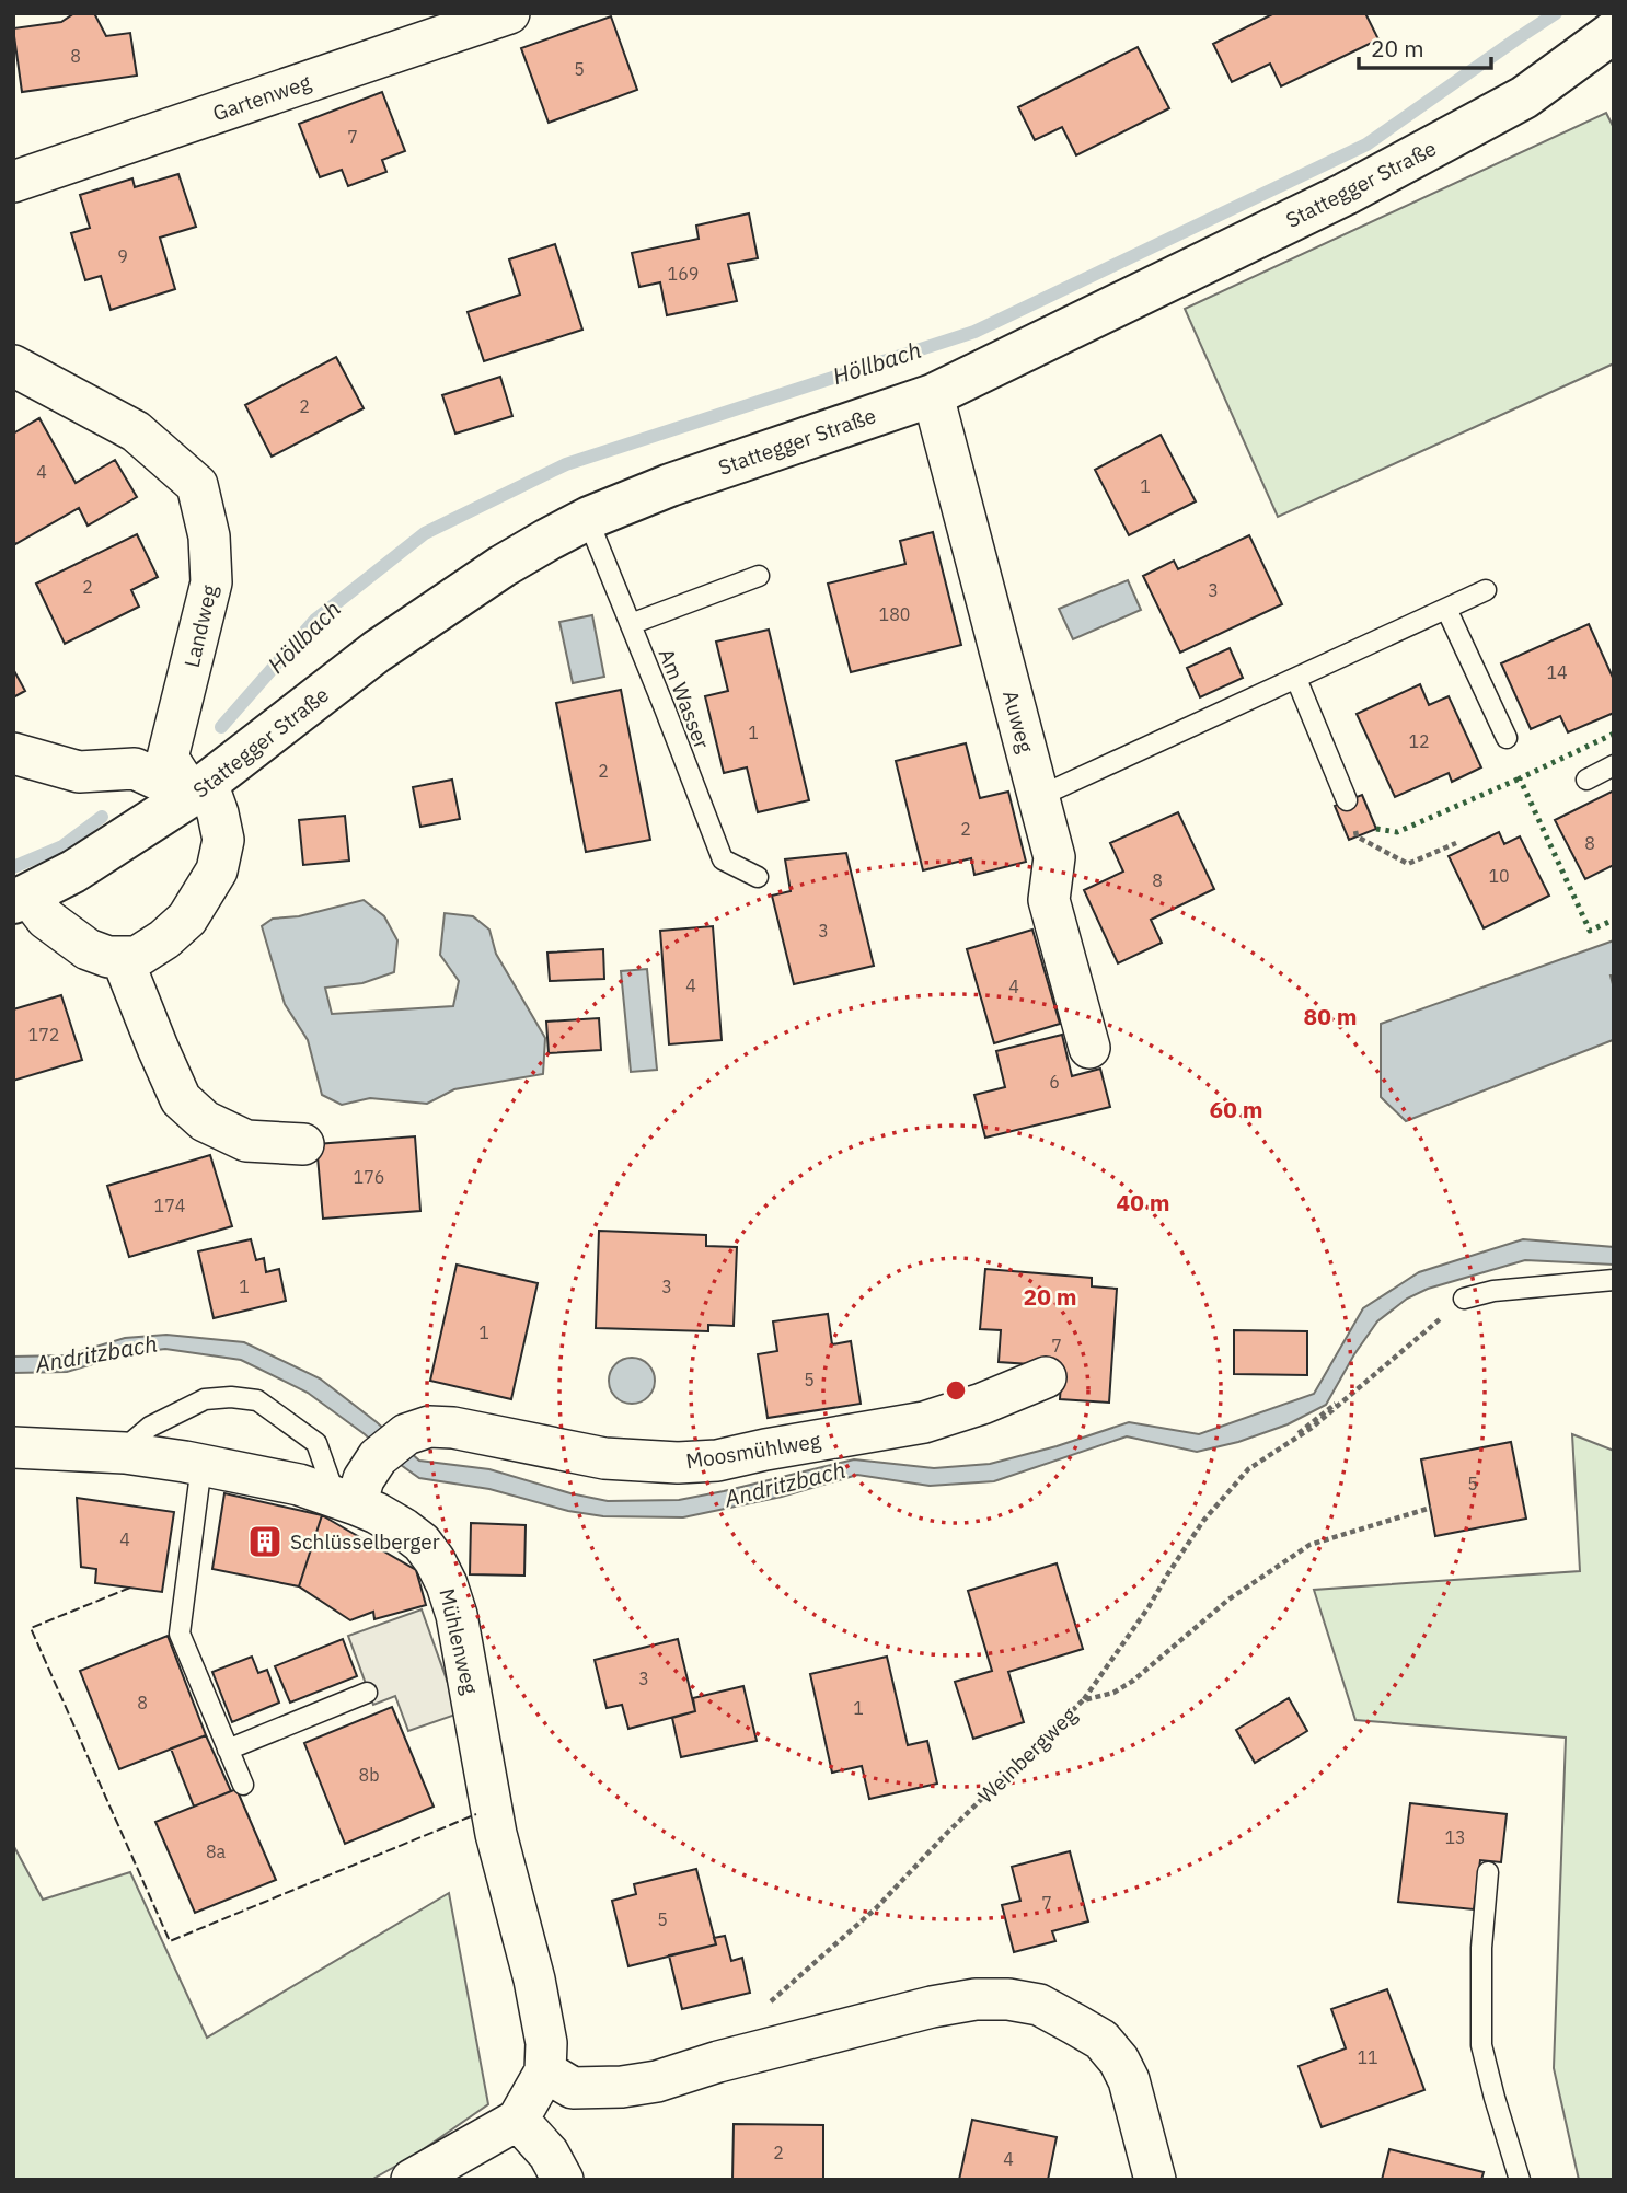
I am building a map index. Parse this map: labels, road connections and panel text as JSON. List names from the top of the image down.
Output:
{
  "streets": {
    "main road": ["Stattegger Straße"],
    "street": [
      "Gartenweg",
      "Landweg",
      "Auweg",
      "Moosmühlweg",
      "Mühlenweg"
    ],
    "lane": ["Am Wasser"],
    "path": ["Weinbergweg"]
  },
  "crossings": [
    ["Stattegger Straße", "Landweg"],
    ["Stattegger Straße", "Am Wasser"],
    ["Stattegger Straße", "Auweg"],
    ["Moosmühlweg", "Mühlenweg"]
  ],
  "water": ["Höllbach", "Andritzbach"],
  "places": {
    "building": ["Schlüsselberger"]
  },
  "house_numbers": [
    "8",
    "5",
    "7",
    "9",
    "169",
    "2",
    "4",
    "1",
    "2",
    "3",
    "180",
    "14",
    "1",
    "12",
    "2",
    "2",
    "8",
    "10",
    "8",
    "3",
    "4",
    "4",
    "172",
    "6",
    "176",
    "174",
    "1",
    "3",
    "1",
    "7",
    "5",
    "5",
    "4",
    "3",
    "8",
    "1",
    "8b",
    "13",
    "8a",
    "7",
    "5",
    "11",
    "2",
    "4"
  ],
  "scale_bar": "20 m",
  "rings": [
    "80 m",
    "60 m",
    "40 m",
    "20 m"
  ]
}
